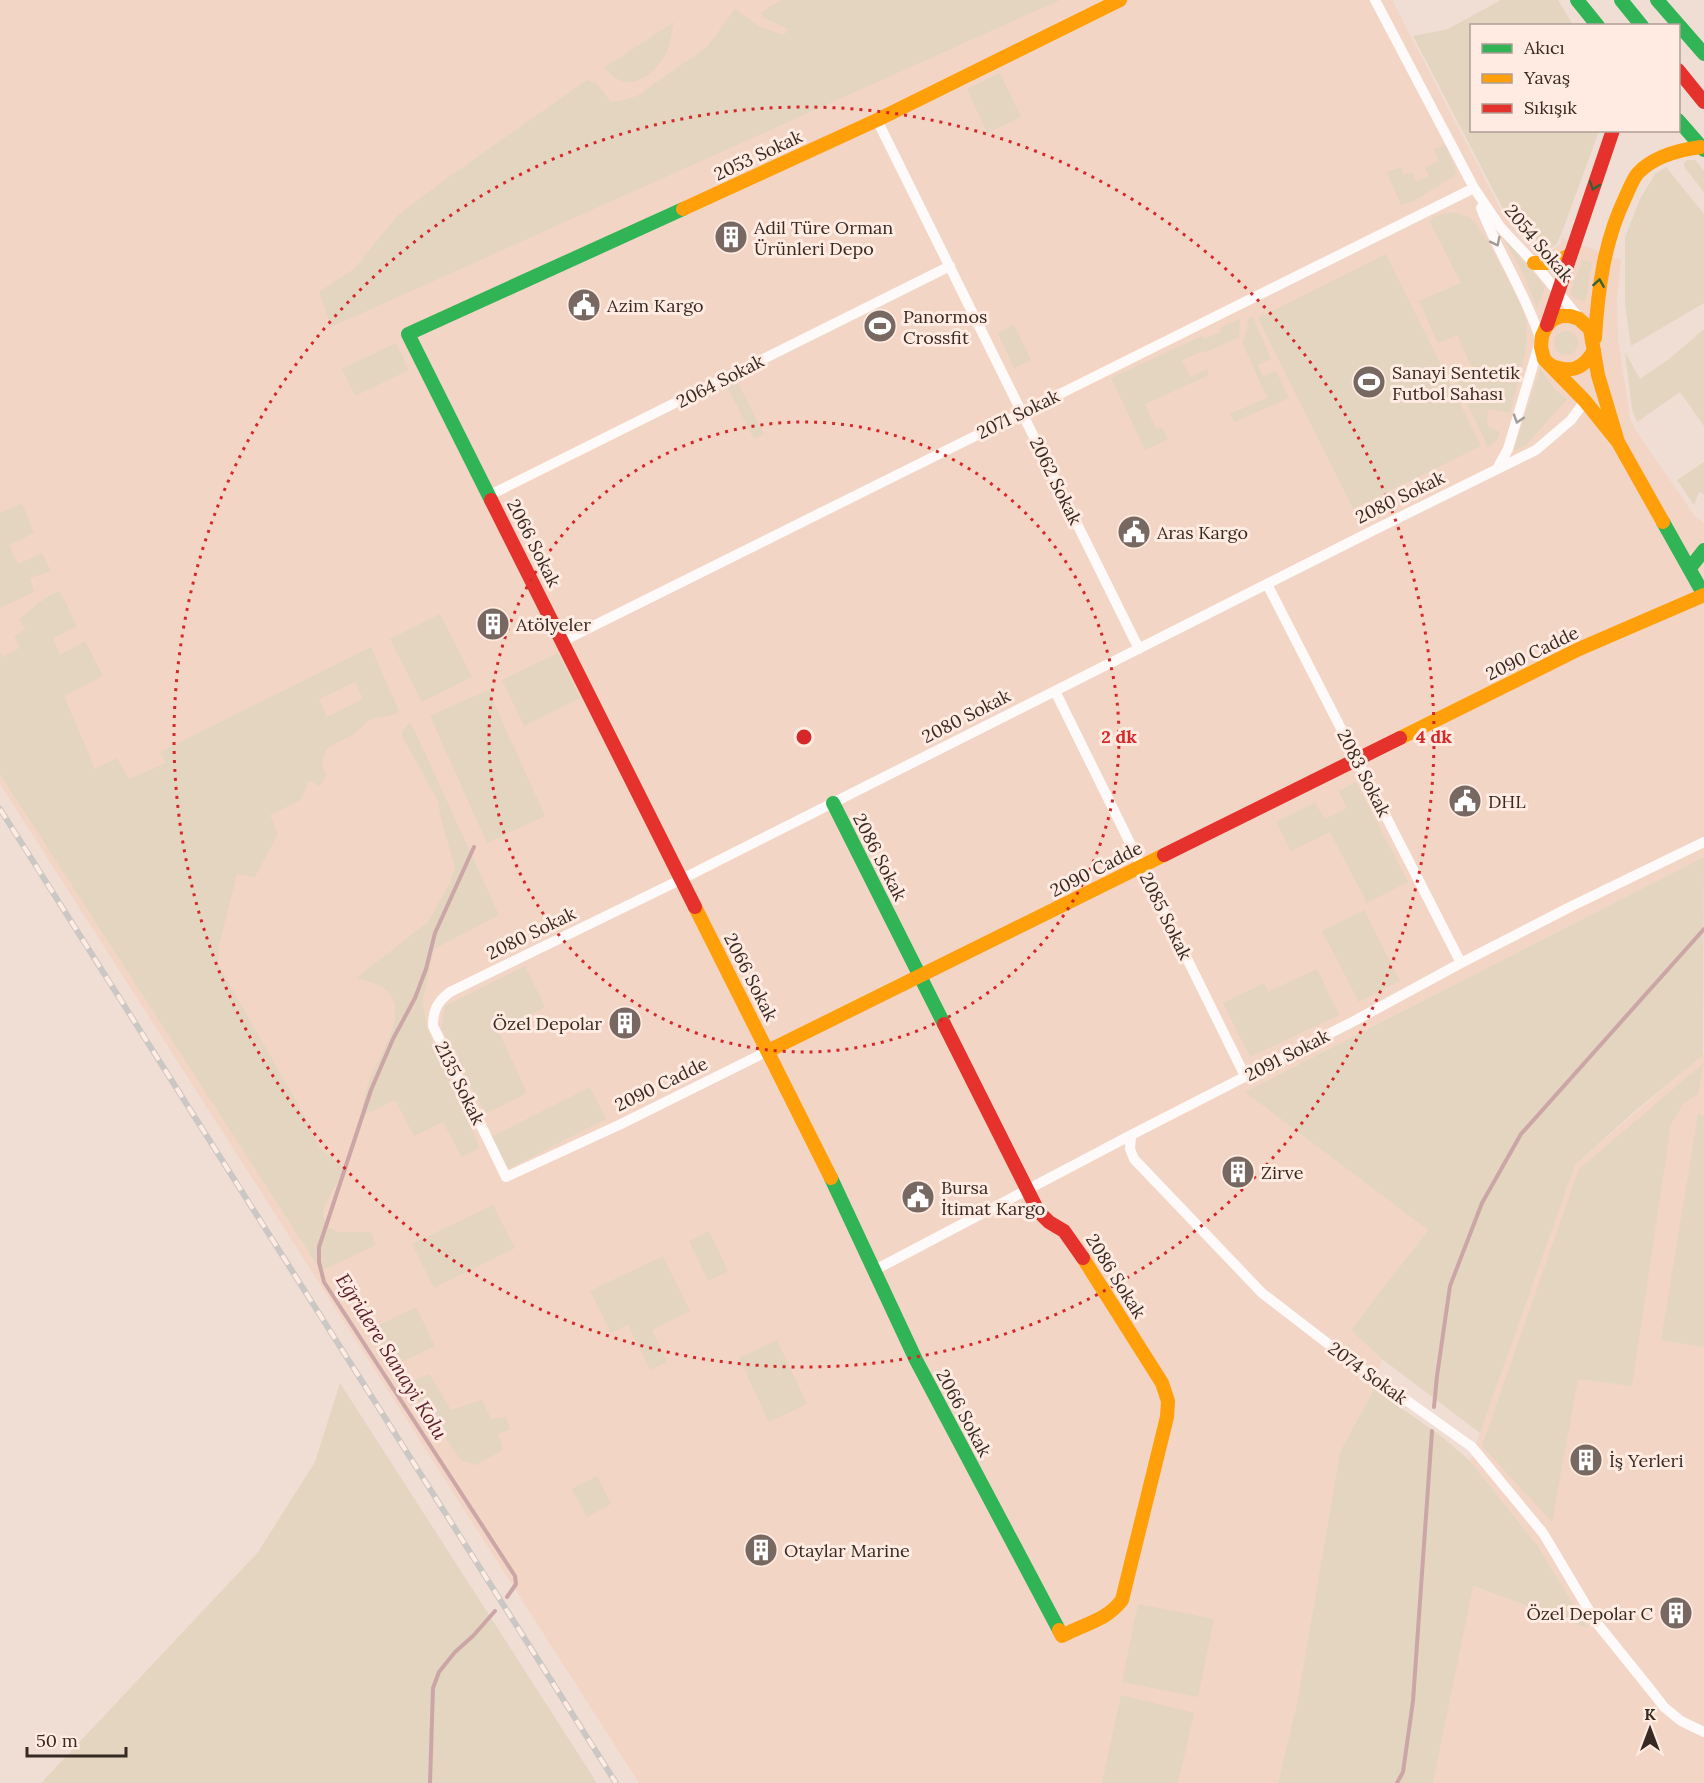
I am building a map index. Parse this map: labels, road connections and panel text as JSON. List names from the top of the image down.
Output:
{
  "streets": {
    "main road": [
      "2053 Sokak",
      "2054 Sokak",
      "2066 Sokak",
      "2090 Cadde",
      "2086 Sokak"
    ],
    "street": [
      "2064 Sokak",
      "2071 Sokak",
      "2062 Sokak",
      "2080 Sokak",
      "2083 Sokak",
      "2085 Sokak",
      "2091 Sokak",
      "2135 Sokak",
      "2074 Sokak"
    ]
  },
  "crossings": [
    ["2053 Sokak", "2062 Sokak"],
    ["2053 Sokak", "2066 Sokak"],
    ["2054 Sokak", "2071 Sokak"],
    ["2054 Sokak", "2080 Sokak"],
    ["2054 Sokak", "2090 Cadde"],
    ["2064 Sokak", "2062 Sokak"],
    ["2064 Sokak", "2066 Sokak"],
    ["2071 Sokak", "2062 Sokak"],
    ["2071 Sokak", "2066 Sokak"],
    ["2062 Sokak", "2080 Sokak"],
    ["2080 Sokak", "2066 Sokak"],
    ["2080 Sokak", "2083 Sokak"],
    ["2080 Sokak", "2086 Sokak"],
    ["2080 Sokak", "2085 Sokak"],
    ["2080 Sokak", "2135 Sokak"],
    ["2066 Sokak", "2090 Cadde"],
    ["2066 Sokak", "2086 Sokak"],
    ["2066 Sokak", "2091 Sokak"],
    ["2090 Cadde", "2083 Sokak"],
    ["2090 Cadde", "2086 Sokak"],
    ["2090 Cadde", "2085 Sokak"],
    ["2090 Cadde", "2135 Sokak"],
    ["2083 Sokak", "2091 Sokak"],
    ["2086 Sokak", "2091 Sokak"],
    ["2085 Sokak", "2091 Sokak"],
    ["2091 Sokak", "2074 Sokak"]
  ],
  "water": ["Eğridere Sanayi Kolu"],
  "places": {
    "building": [
      "Adil Türe Orman Ürünleri Depo",
      "Atölyeler",
      "Özel Depolar",
      "Zirve",
      "İş Yerleri",
      "Otaylar Marine",
      "Özel Depolar C"
    ],
    "public building": [
      "Azim Kargo",
      "Aras Kargo",
      "DHL",
      "Bursa İtimat Kargo"
    ],
    "sports": ["Panormos Crossfit", "Sanayi Sentetik Futbol Sahası"]
  },
  "legend": ["Akıcı", "Yavaş", "Sıkışık"],
  "scale_bar": "50 m",
  "north": "top",
  "rings": ["2 dk", "4 dk"]
}
